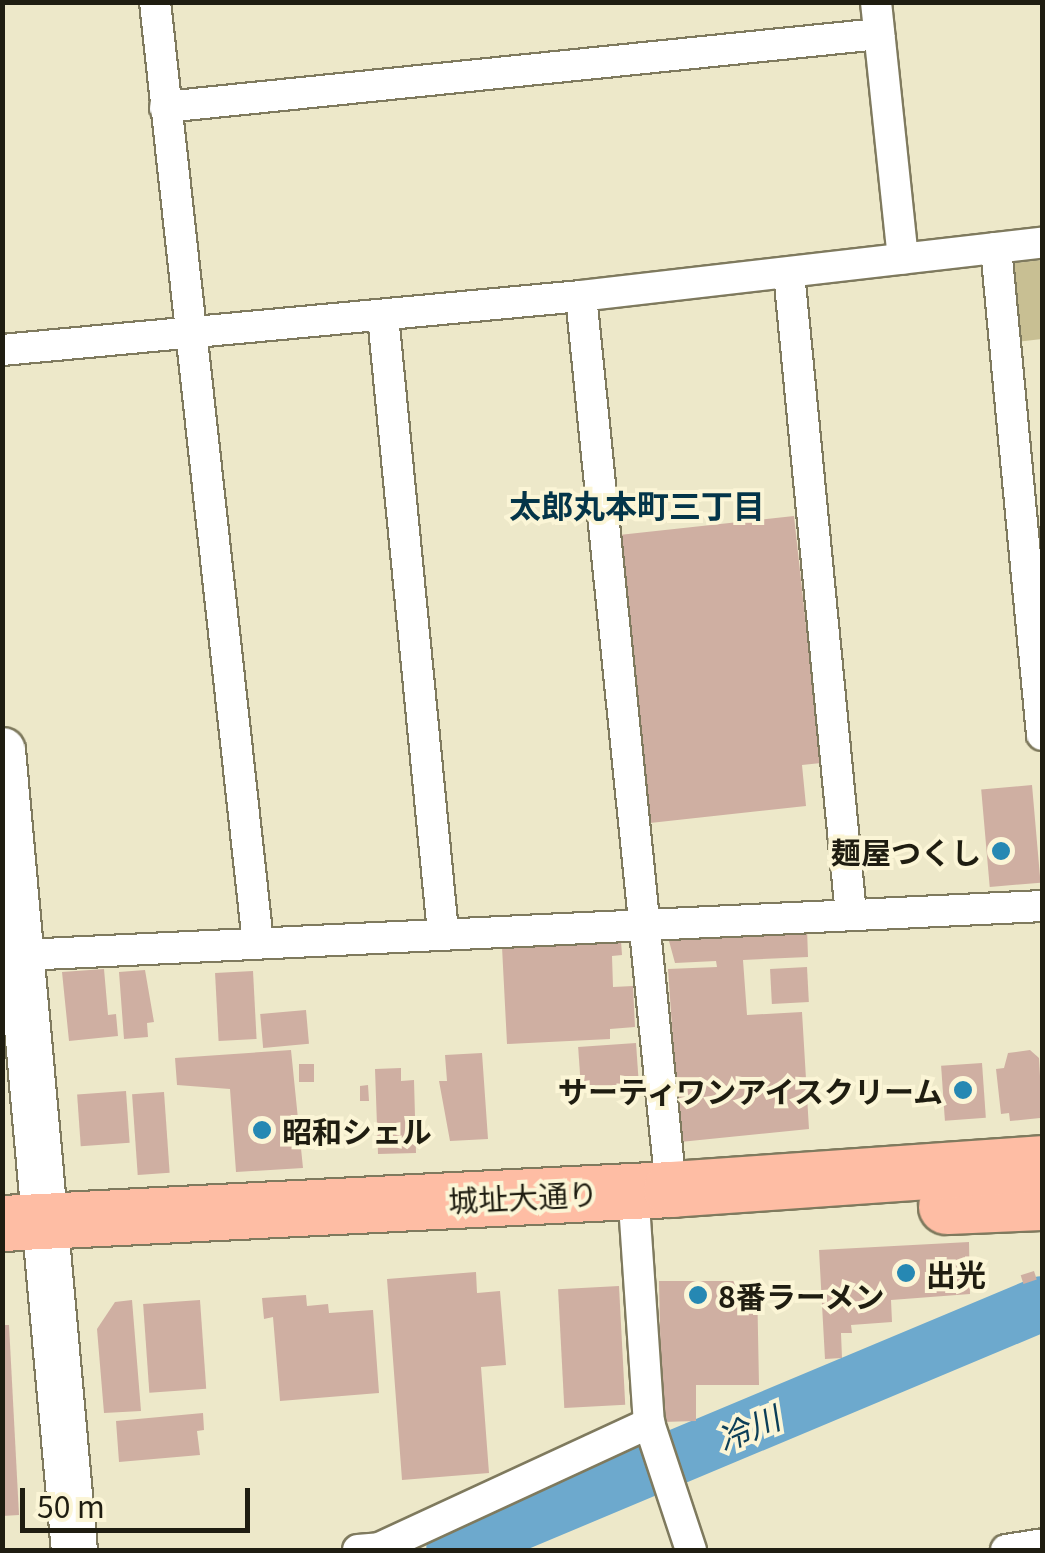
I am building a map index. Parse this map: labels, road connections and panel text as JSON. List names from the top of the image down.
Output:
{
  "streets": {
    "highway": ["城址大通り"]
  },
  "districts": ["太郎丸本町三丁目"],
  "water": ["冷川"],
  "places": [
    "麺屋つくし",
    "サーティワンアイスクリーム",
    "昭和シェル",
    "出光",
    "8番ラーメン"
  ],
  "scale_bar": "50 m"
}
